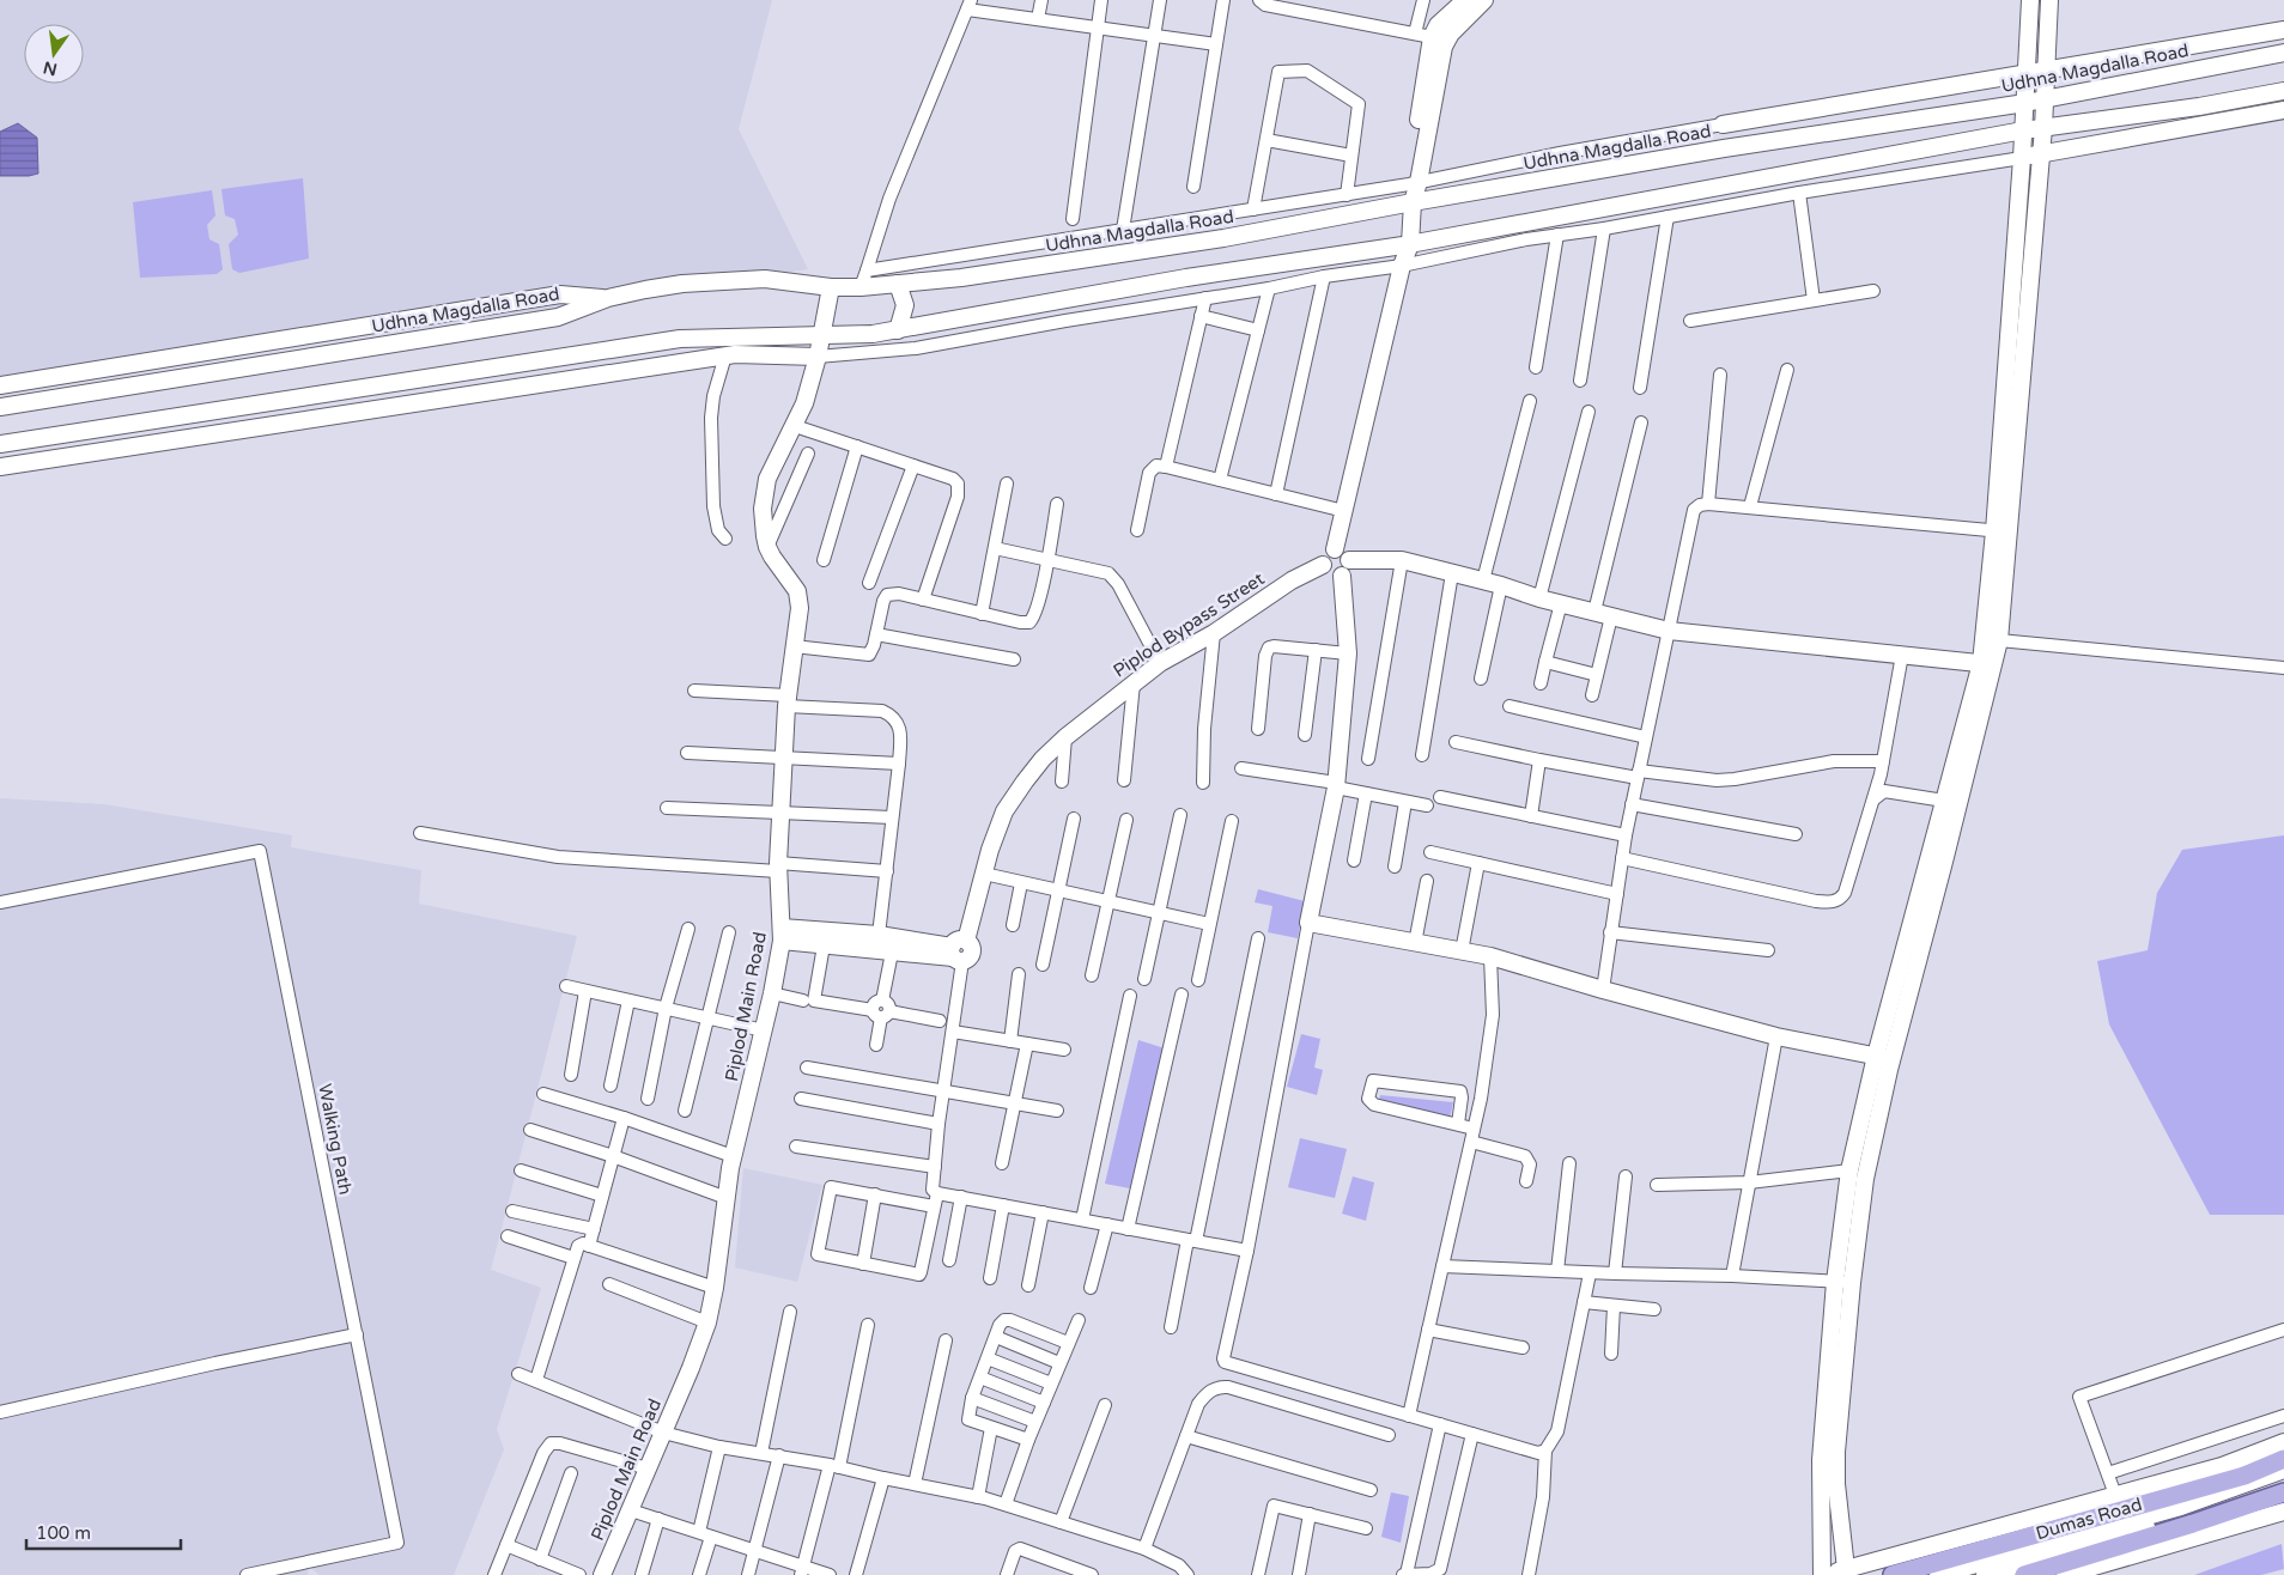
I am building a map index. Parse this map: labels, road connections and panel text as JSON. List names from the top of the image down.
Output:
{
  "streets": {
    "main road": ["Dumas Road"],
    "street": [
      "Udhna Magdalla Road",
      "Piplod Bypass Street",
      "Piplod Main Road",
      "Walking Path"
    ]
  },
  "crossings": [
    ["Udhna Magdalla Road", "Piplod Main Road"]
  ],
  "scale_bar": "100 m",
  "north": "bottom"
}
